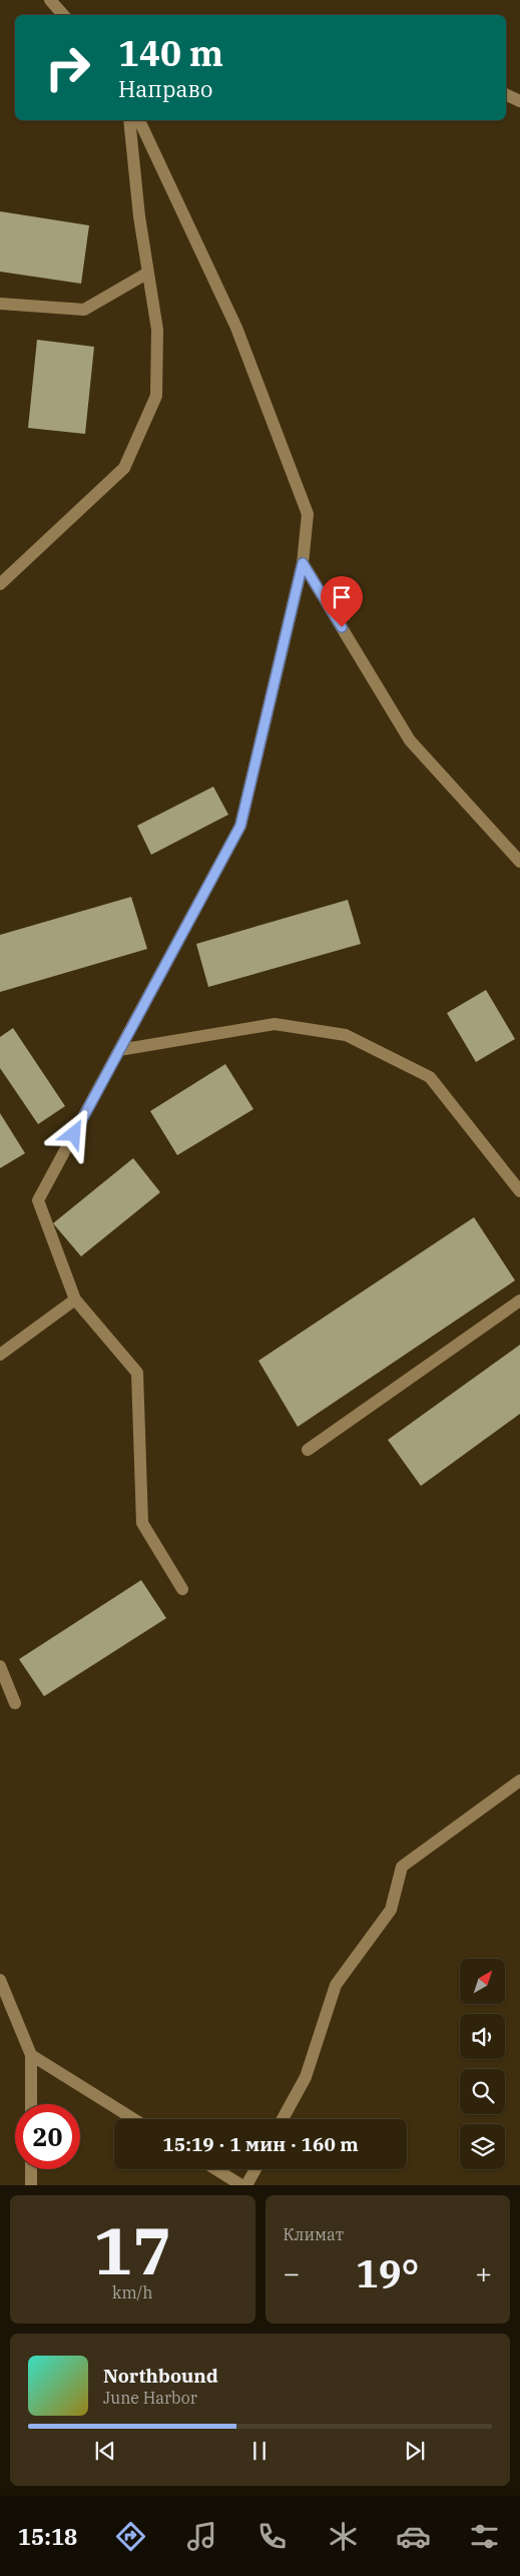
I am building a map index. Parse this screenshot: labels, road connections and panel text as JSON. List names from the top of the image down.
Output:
{
  "north": "top right",
  "page": {
    "turn": ["140 m", "Направо"],
    "limit": "20",
    "trip": "15:19 · 1 мин · 160 m",
    "tile": [
      ["17", "km/h"],
      "Климат"
    ],
    "heat": ["−", "19°", "+"],
    "song": ["Northbound", "June Harbor"],
    "tabs": "15:18"
  }
}
